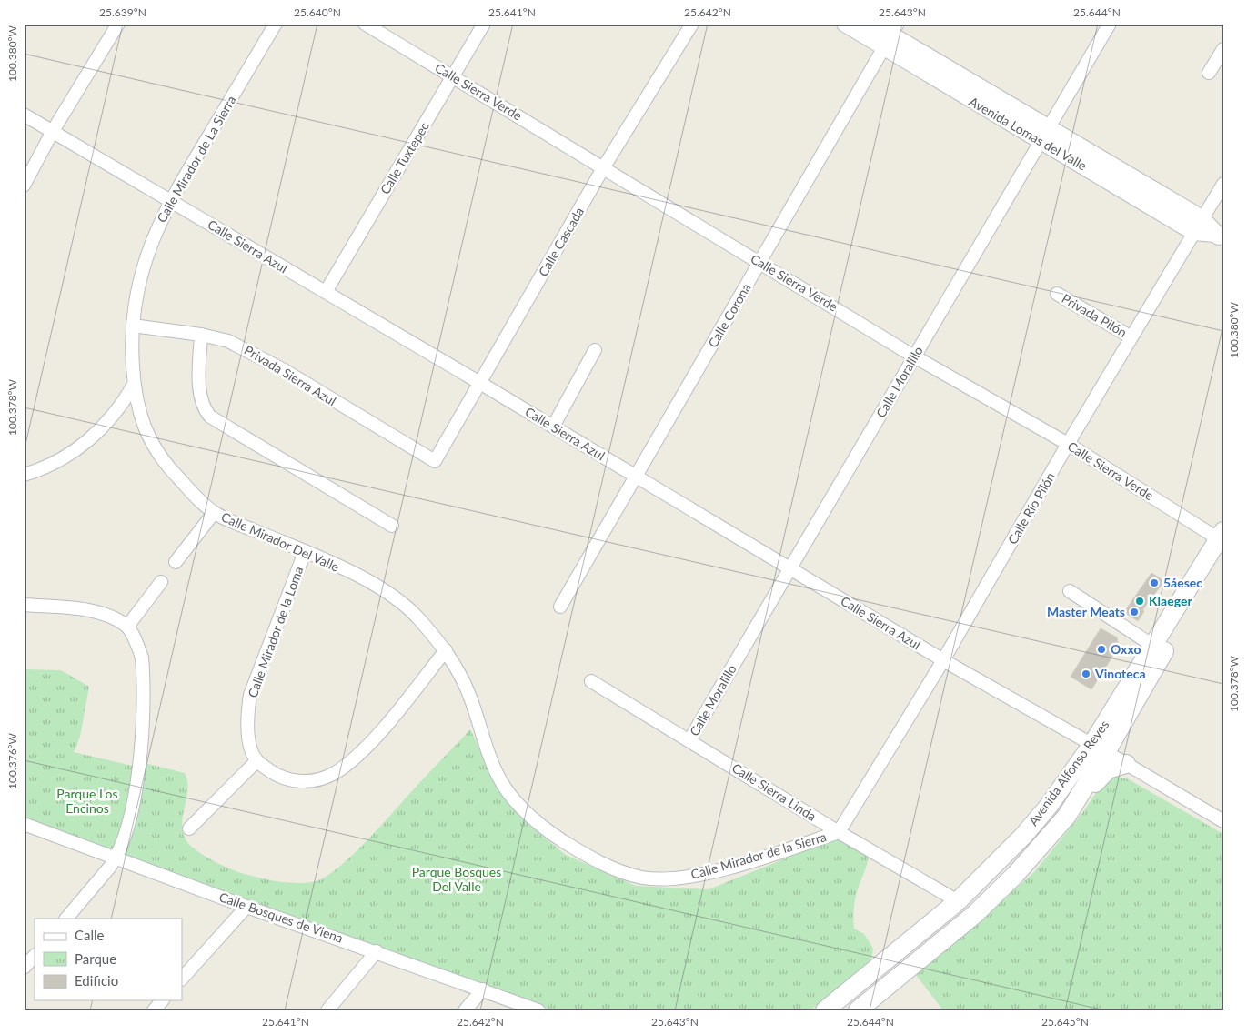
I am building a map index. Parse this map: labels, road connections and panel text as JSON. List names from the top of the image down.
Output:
{
  "streets": {
    "main road": ["Avenida Alfonso Reyes"],
    "street": [
      "Calle Sierra Verde",
      "Avenida Lomas del Valle",
      "Calle Tuxtepec",
      "Calle Mirador de La Sierra",
      "Calle Cascada",
      "Calle Sierra Azul",
      "Calle Corona",
      "Privada Pilón",
      "Privada Sierra Azul",
      "Calle Moralillo",
      "Calle Río Pilón",
      "Calle Mirador Del Valle",
      "Calle Mirador de la Loma",
      "Calle Sierra Linda",
      "Calle Mirador de la Sierra",
      "Calle Bosques de Viena"
    ]
  },
  "crossings": [
    ["Calle Sierra Verde", "Calle Tuxtepec"],
    ["Calle Sierra Verde", "Calle Cascada"],
    ["Calle Sierra Verde", "Calle Corona"],
    ["Calle Sierra Verde", "Calle Moralillo"],
    ["Calle Sierra Verde", "Calle Río Pilón"],
    ["Calle Sierra Verde", "Avenida Alfonso Reyes"],
    ["Avenida Lomas del Valle", "Calle Corona"],
    ["Avenida Lomas del Valle", "Calle Moralillo"],
    ["Avenida Lomas del Valle", "Calle Río Pilón"],
    ["Calle Tuxtepec", "Calle Sierra Azul"],
    ["Calle Mirador de La Sierra", "Calle Sierra Azul"],
    ["Calle Mirador de La Sierra", "Privada Sierra Azul"],
    ["Calle Mirador de La Sierra", "Calle Mirador Del Valle"],
    ["Calle Cascada", "Calle Sierra Azul"],
    ["Calle Cascada", "Privada Sierra Azul"],
    ["Calle Sierra Azul", "Calle Corona"],
    ["Calle Sierra Azul", "Calle Moralillo"],
    ["Calle Sierra Azul", "Calle Río Pilón"],
    ["Calle Sierra Azul", "Avenida Alfonso Reyes"],
    ["Privada Pilón", "Calle Río Pilón"],
    ["Calle Moralillo", "Calle Sierra Linda"],
    ["Calle Río Pilón", "Calle Sierra Linda"],
    ["Calle Río Pilón", "Calle Mirador de la Sierra"],
    ["Calle Mirador Del Valle", "Calle Mirador de la Loma"],
    ["Calle Mirador Del Valle", "Calle Mirador de la Sierra"],
    ["Avenida Alfonso Reyes", "Calle Sierra Linda"],
    ["Calle Sierra Linda", "Calle Mirador de la Sierra"]
  ],
  "parks": ["Parque Los Encinos", "Parque Bosques Del Valle"],
  "places": [
    "5áesec",
    "Klaeger",
    "Master Meats",
    "Oxxo",
    "Vinoteca"
  ],
  "legend": ["Calle", "Parque", "Edificio"],
  "coordinates": [
    "25.639°N",
    "25.640°N",
    "25.641°N",
    "25.642°N",
    "25.643°N",
    "25.644°N",
    "100.380°W",
    "100.378°W",
    "100.376°W",
    "25.645°N"
  ]
}
